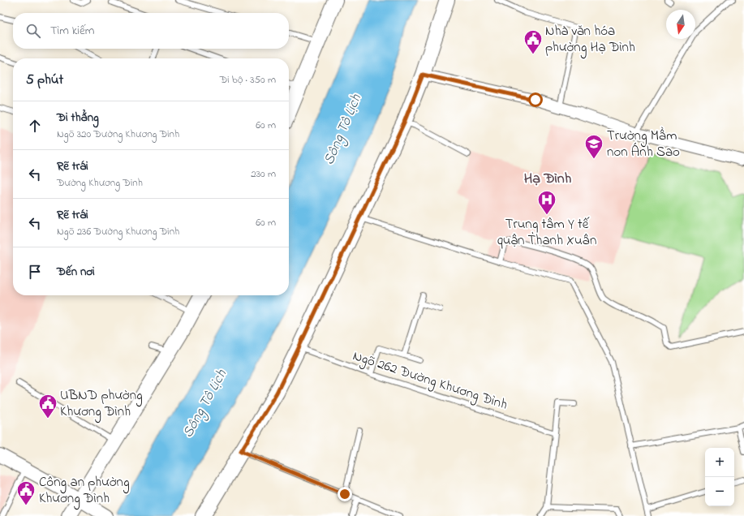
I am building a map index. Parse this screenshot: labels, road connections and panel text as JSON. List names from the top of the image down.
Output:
{
  "streets": {
    "lane": ["Ngõ 262 Đường Khương Đình"]
  },
  "districts": ["Hạ Đình"],
  "water": ["Sông Tô Lịch"],
  "places": {
    "public building": ["Nhà văn hóa phường Hạ Đình", "UBND phường Khương Đình", "Công an phường Khương Đình"],
    "school or university": ["Trường Mầm non Ánh Sao"],
    "hospital": ["Trung tâm Y tế quận Thanh Xuân"]
  },
  "north": "bottom",
  "page": {
    "search": "Tìm kiếm",
    "heading": ["5 phút", "Đi bộ · 350 m"],
    "list": [
      ["Đi thẳng", "Ngõ 320 Đường Khương Đình", "60 m"],
      ["Rẽ trái", "Đường Khương Đình", "230 m"],
      ["Rẽ trái", "Ngõ 236 Đường Khương Đình", "60 m"],
      "Đến nơi"
    ],
    "map_buttons": ["+", "−"]
  }
}
